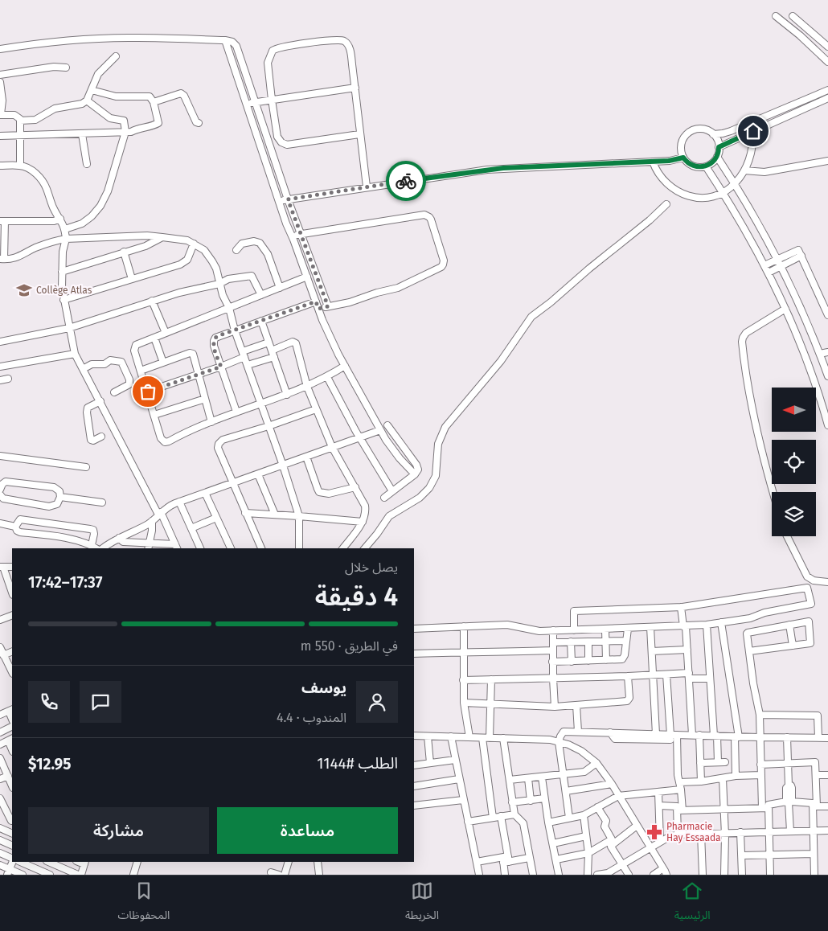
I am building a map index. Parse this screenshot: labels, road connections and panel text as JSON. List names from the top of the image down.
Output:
{
  "places": {
    "school or university": ["Collège Atlas"],
    "pharmacy": ["Pharmacie Hay Essaada"]
  },
  "north": "left",
  "page": {
    "heading": ["4 دقيقة", "يصل خلال", "17:37–17:42"],
    "panel": [
      "يوسف",
      "المندوب · 4.4",
      "الطلب #1144",
      "$12.95"
    ],
    "bar": "في الطريق · 550 m",
    "buttons": ["مساعدة", "مشاركة"],
    "tabs": ["الرئيسية", "الخريطة", "المحفوظات"]
  }
}
